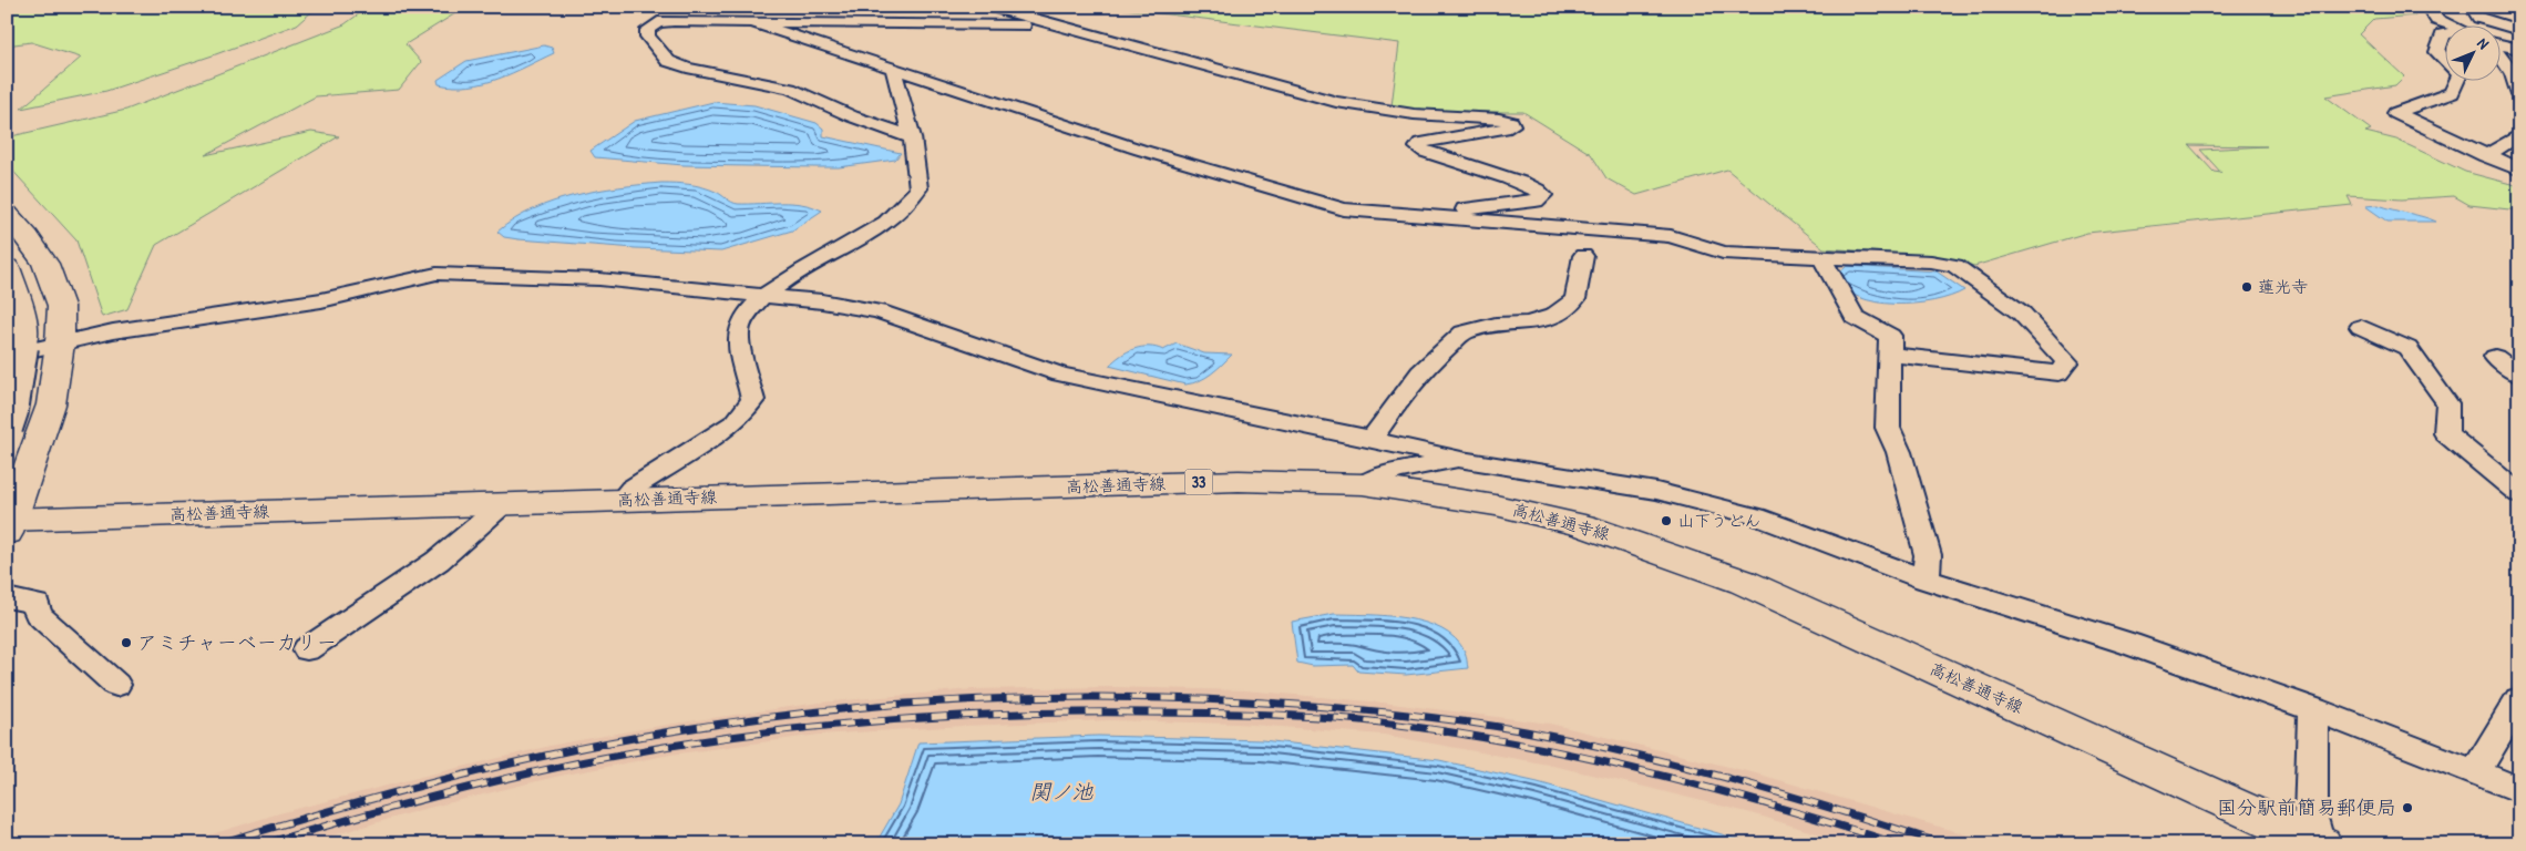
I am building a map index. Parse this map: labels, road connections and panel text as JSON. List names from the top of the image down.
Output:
{
  "streets": {
    "main road": ["33", "高松善通寺線"]
  },
  "water": ["関ノ池"],
  "places": [
    "蓮光寺",
    "山下うどん",
    "アミチャーベーカリー",
    "国分駅前簡易郵便局"
  ],
  "north": "top right"
}
